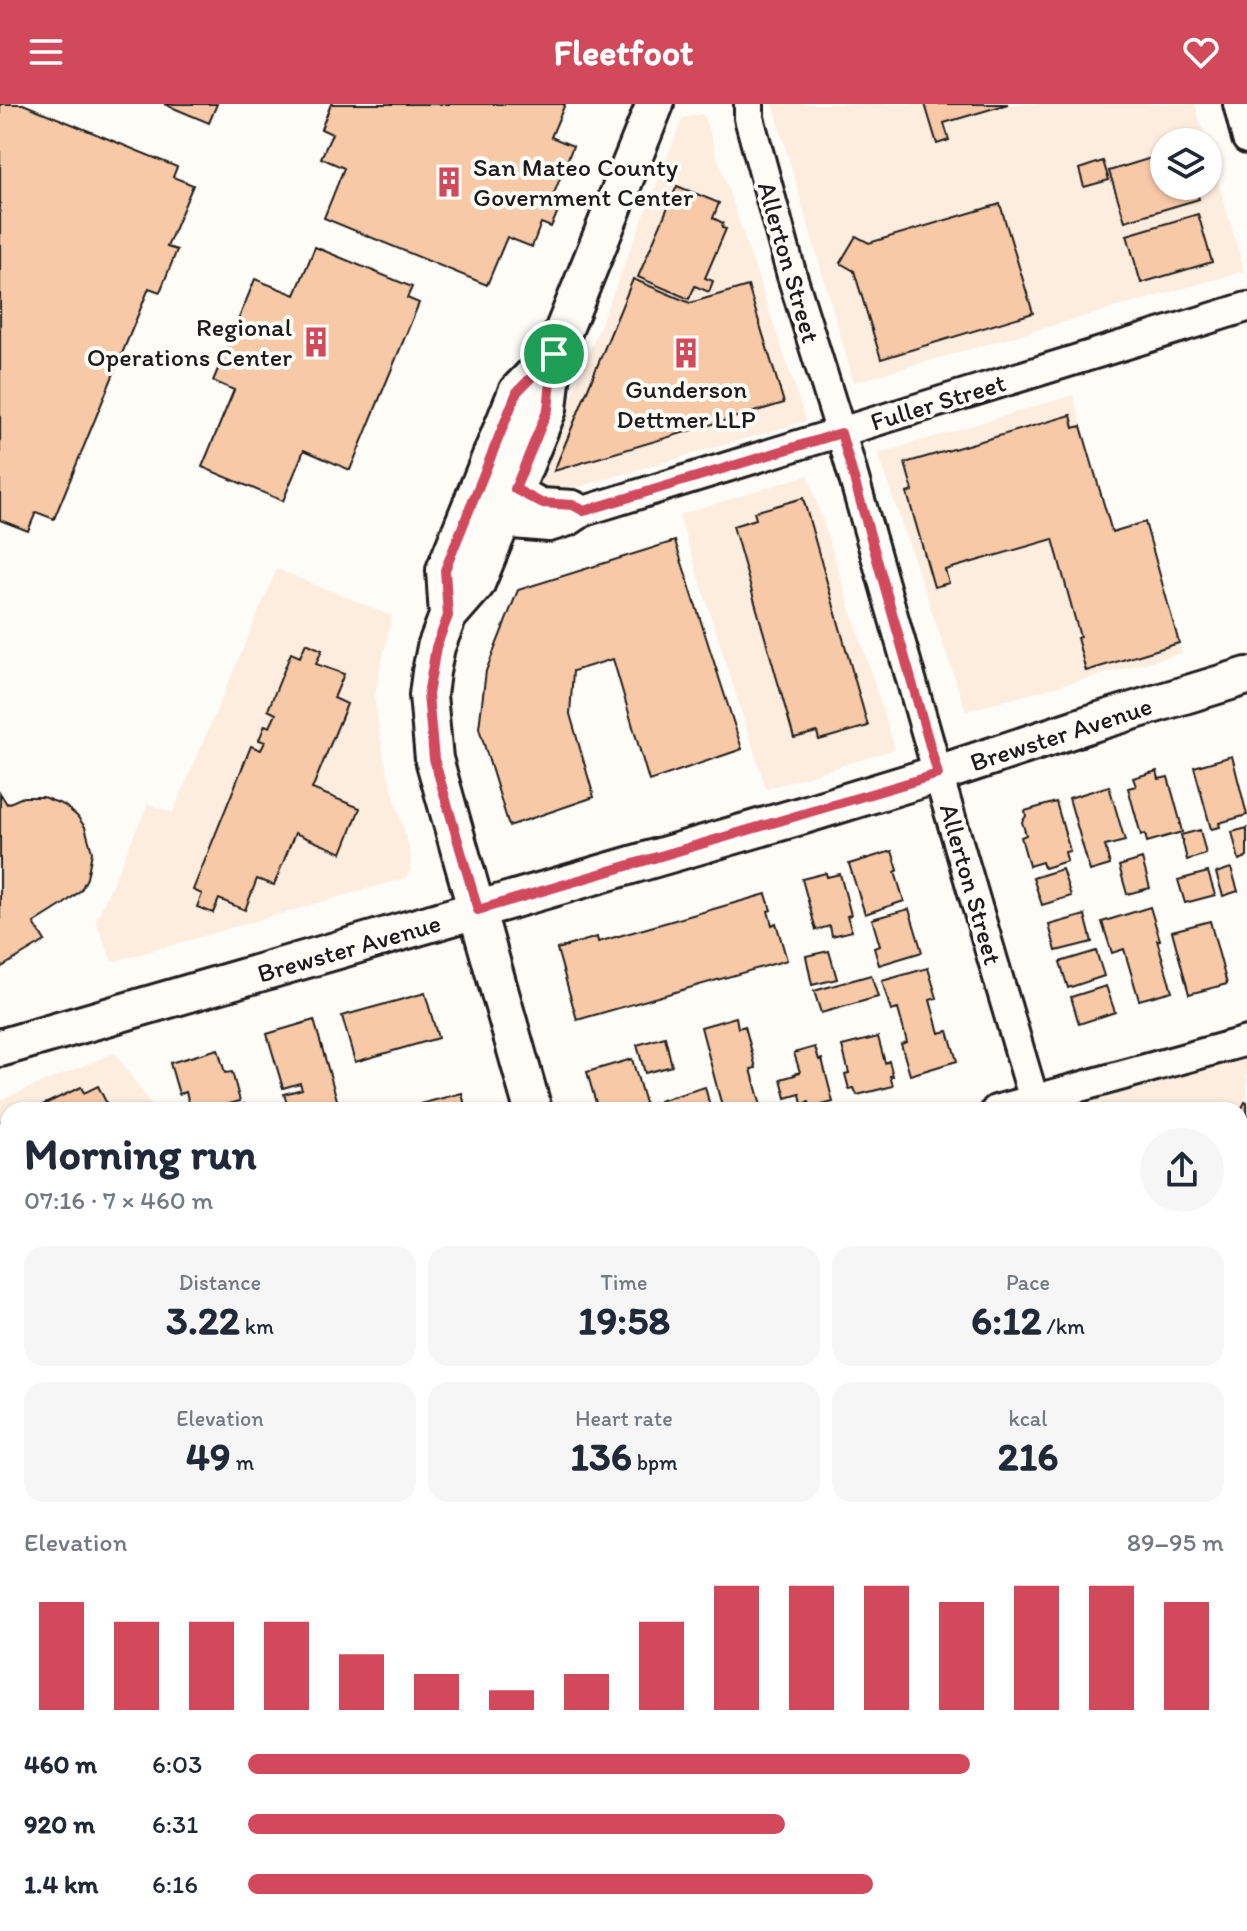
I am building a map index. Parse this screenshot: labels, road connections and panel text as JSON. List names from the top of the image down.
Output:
{
  "streets": {
    "street": ["Allerton Street", "Fuller Street", "Brewster Avenue"]
  },
  "crossings": [
    ["Allerton Street", "Fuller Street"],
    ["Allerton Street", "Brewster Avenue"]
  ],
  "places": {
    "building": ["San Mateo County Government Center", "Regional Operations Center", "Gunderson Dettmer LLP"]
  },
  "page": {
    "header": "Fleetfoot",
    "heading": ["Morning run", "07:16 · 7 × 460 m"],
    "stats": [
      ["Distance", "3.22 km"],
      ["Time", "19:58"],
      ["Pace", "6:12 /km"],
      ["Elevation", "49 m"],
      ["Heart rate", "136 bpm"],
      ["kcal", "216"]
    ],
    "chart": ["Elevation", "89–95 m"],
    "list": [
      {
        "name": "460 m",
        "note": "6:03"
      },
      {
        "name": "920 m",
        "note": "6:31"
      },
      {
        "name": "1.4 km",
        "note": "6:16"
      }
    ]
  }
}
